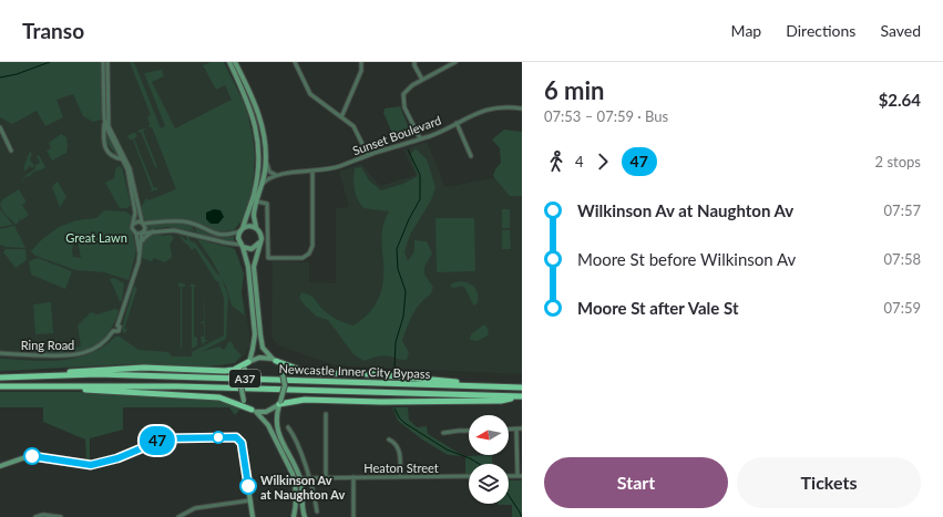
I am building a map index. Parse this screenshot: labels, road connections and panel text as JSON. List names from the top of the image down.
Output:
{
  "streets": {
    "highway": ["Newcastle Inner City Bypass", "A37"],
    "street": ["Sunset Boulevard", "Ring Road", "Heaton Street"]
  },
  "parks": ["Great Lawn"],
  "places": ["Wilkinson Av at Naughton Av"],
  "lines": ["bus line 47"],
  "north": "left",
  "page": {
    "header": "Transo",
    "nav": ["Map", "Directions", "Saved"],
    "on_map": "47",
    "heading": ["6 min", "07:53 – 07:59 · Bus", "$2.64"],
    "legs": ["4", "47", "2 stops"],
    "list": [
      {
        "name": "Wilkinson Av at Naughton Av",
        "value": "07:57"
      },
      {
        "name": "Moore St before Wilkinson Av",
        "value": "07:58"
      },
      {
        "name": "Moore St after Vale St",
        "value": "07:59"
      }
    ],
    "buttons": ["Start", "Tickets"]
  }
}
